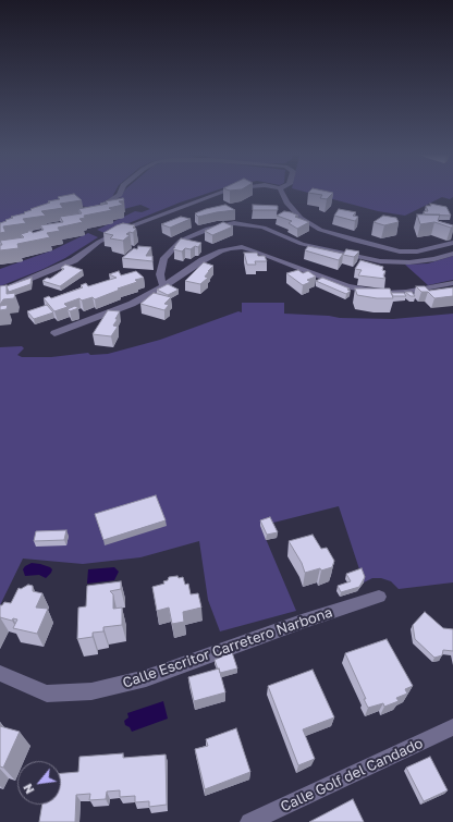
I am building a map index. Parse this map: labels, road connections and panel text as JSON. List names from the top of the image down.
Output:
{
  "streets": {
    "street": ["Calle Escritor Carretero Narbona", "Calle Golf del Candado"]
  },
  "north": "bottom left"
}
